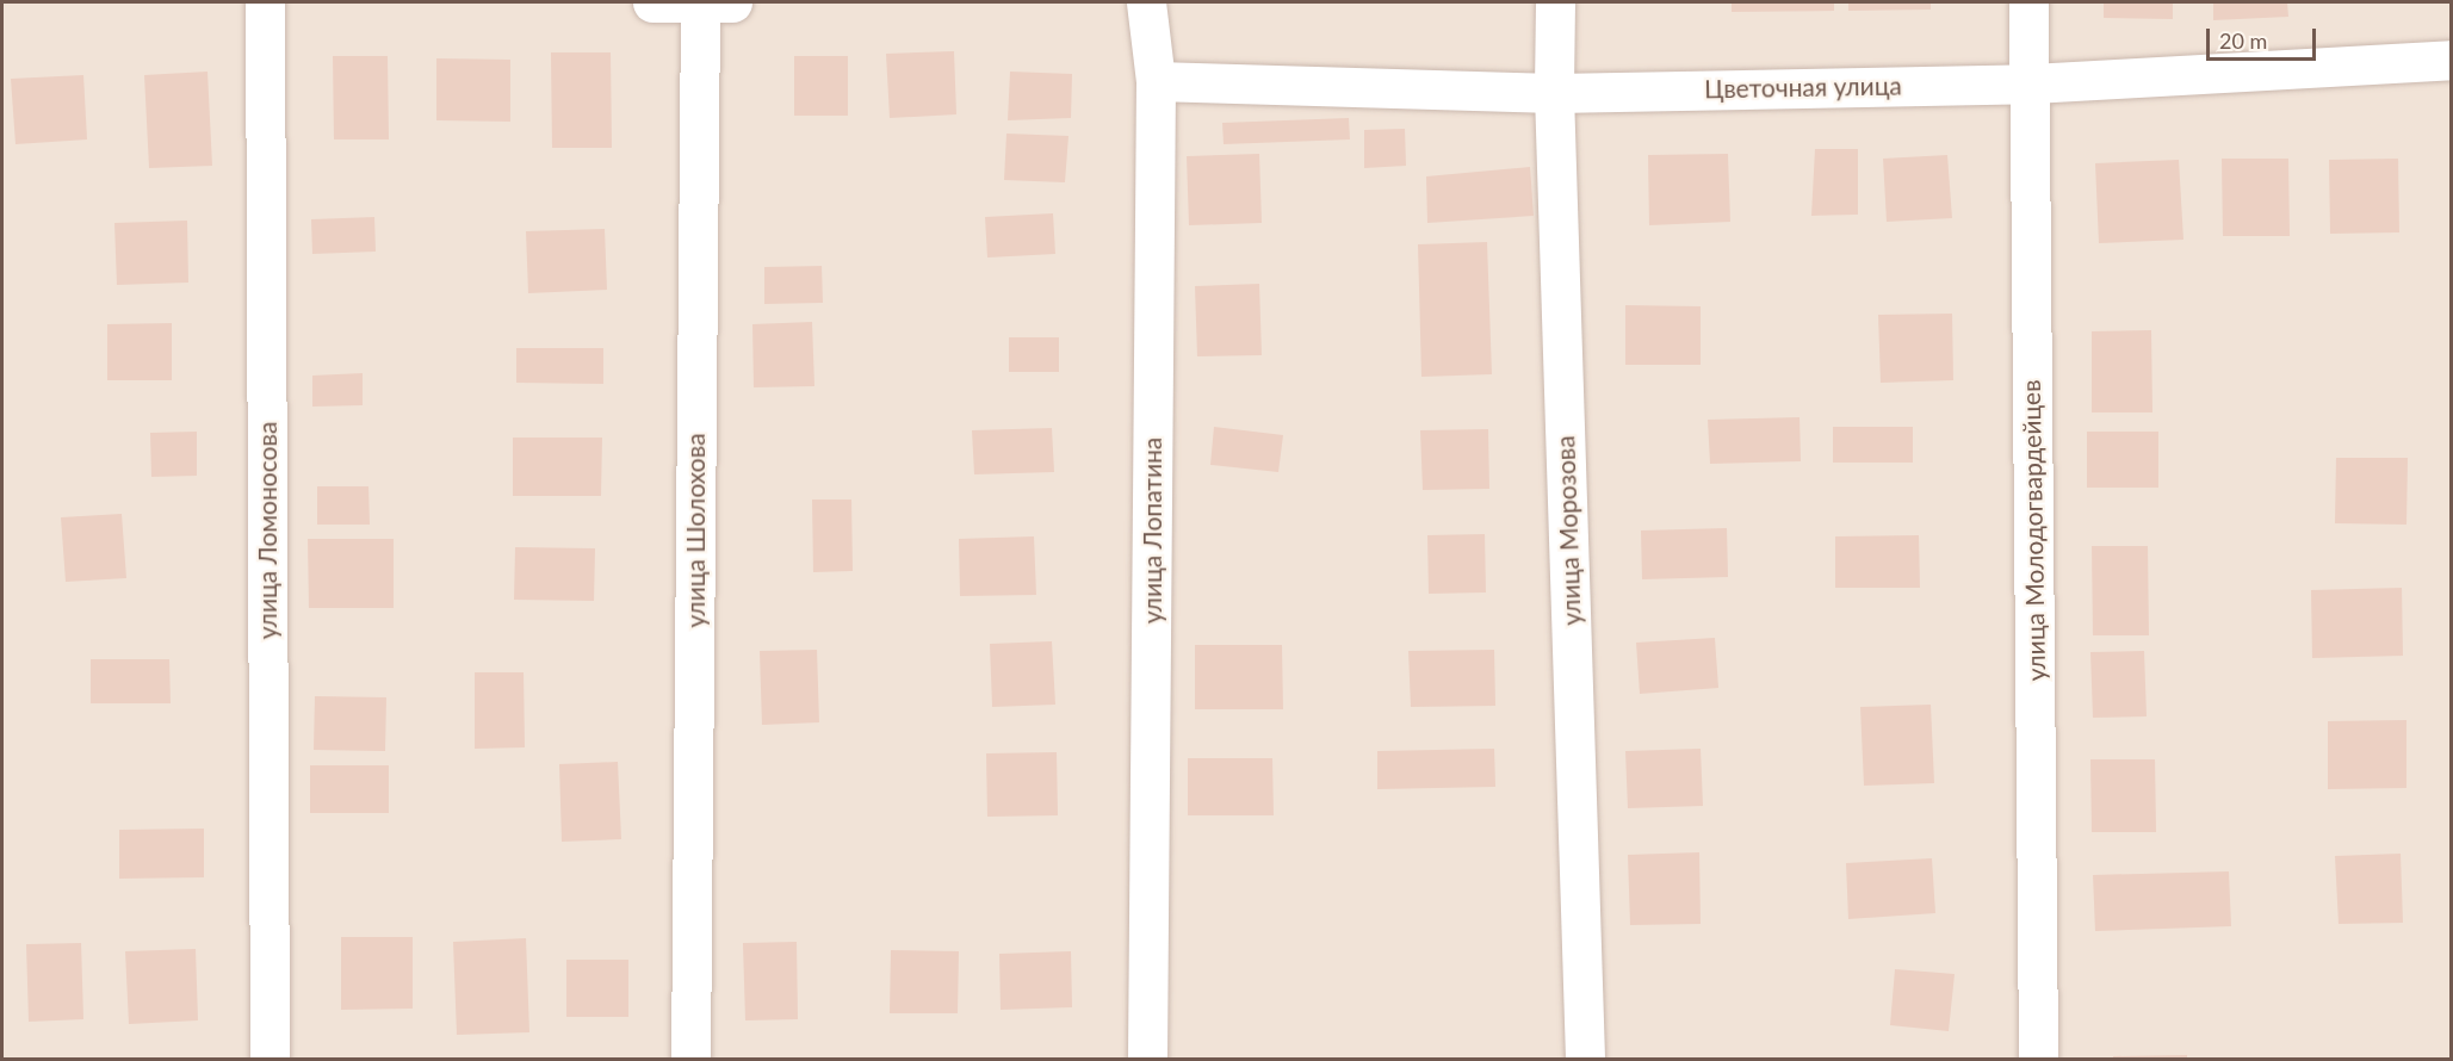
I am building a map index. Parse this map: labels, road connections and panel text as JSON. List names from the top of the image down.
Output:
{
  "streets": {
    "street": [
      "Цветочная улица",
      "улица Ломоносова",
      "улица Шолохова",
      "улица Лопатина",
      "улица Морозова",
      "улица Молодогвардейцев"
    ]
  },
  "crossings": [
    ["Цветочная улица", "улица Лопатина"],
    ["Цветочная улица", "улица Морозова"],
    ["Цветочная улица", "улица Молодогвардейцев"]
  ],
  "scale_bar": "20 m"
}
